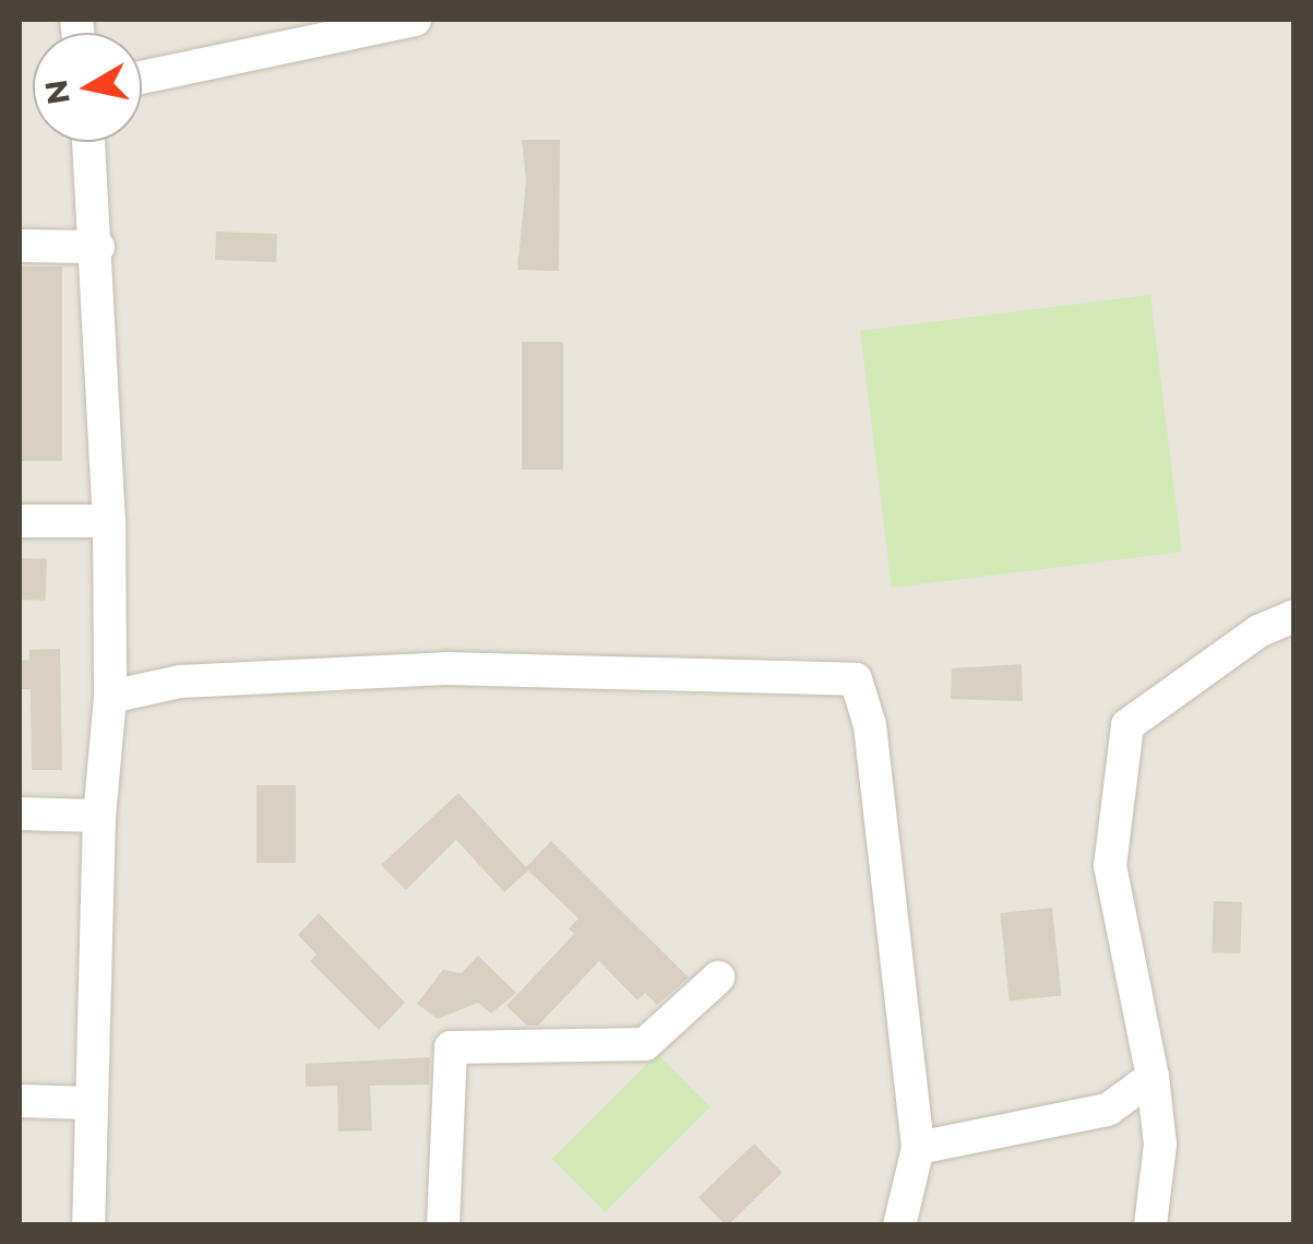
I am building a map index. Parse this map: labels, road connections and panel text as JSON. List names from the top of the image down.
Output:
{
  "north": "left"
}
